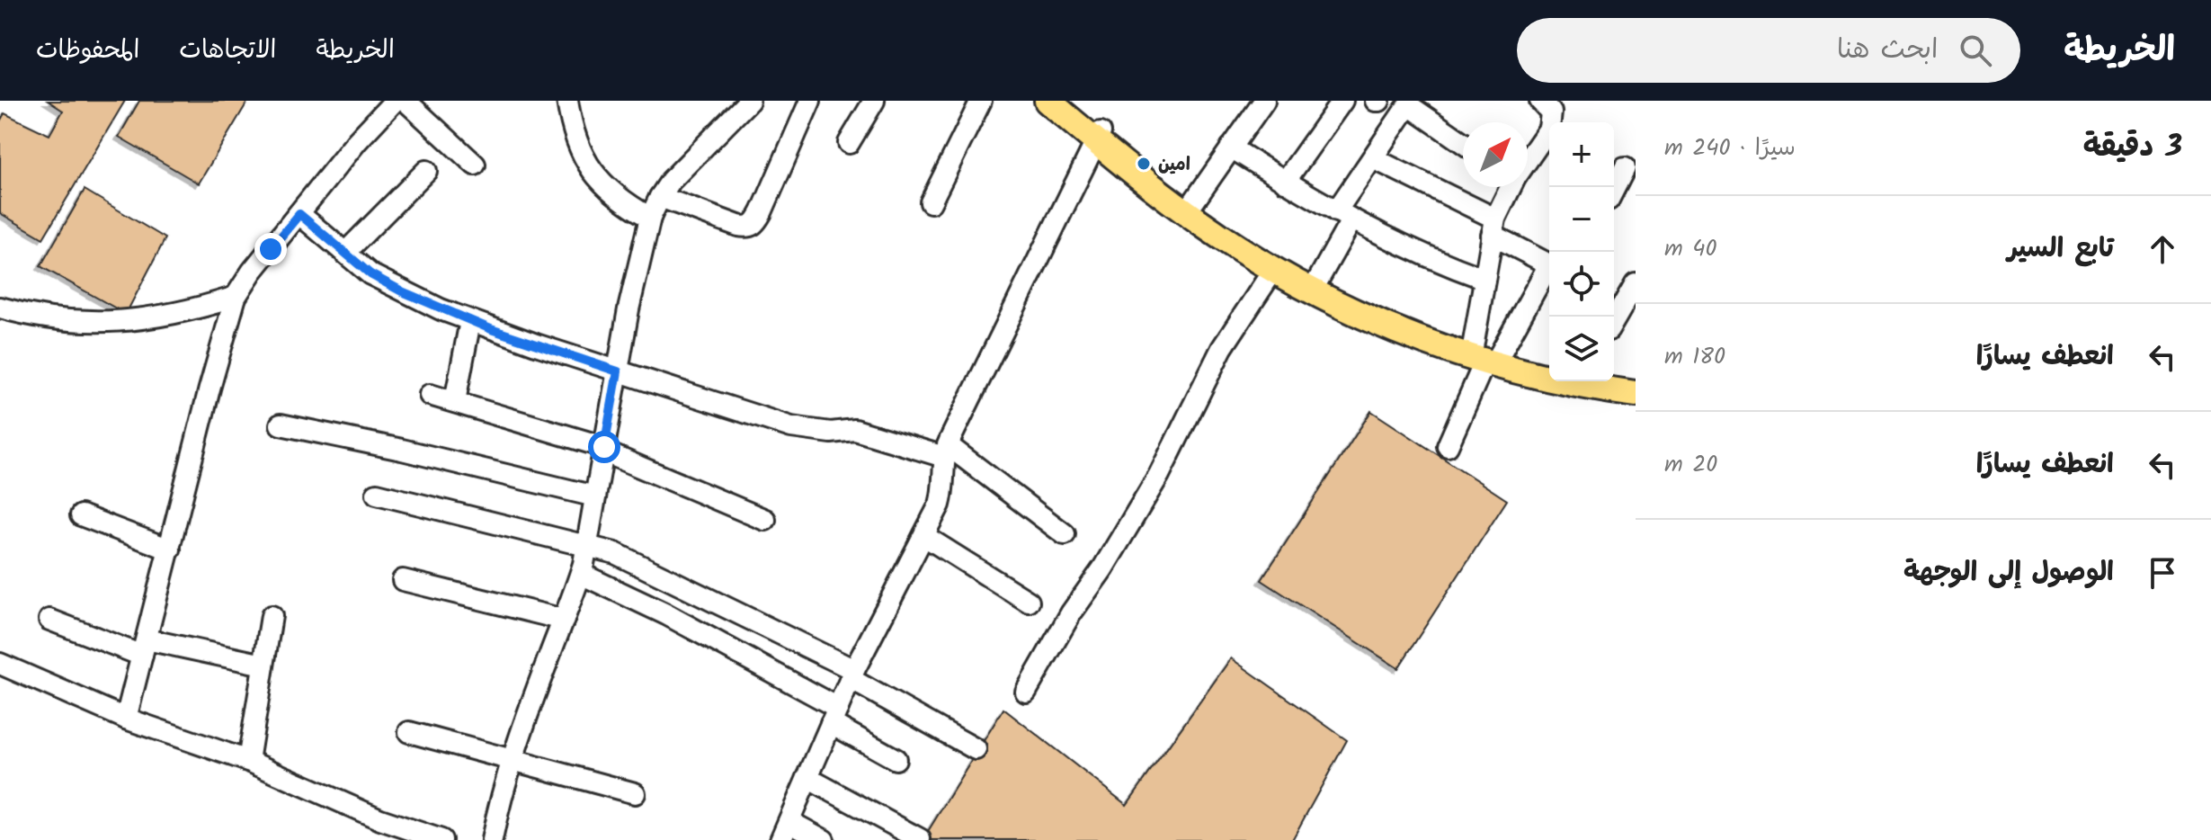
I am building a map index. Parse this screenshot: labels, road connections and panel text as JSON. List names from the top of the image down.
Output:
{
  "places": ["امين"],
  "north": "top right",
  "page": {
    "header": "الخريطة",
    "search": "ابحث هنا",
    "nav": ["الخريطة", "الاتجاهات", "المحفوظات"],
    "heading": ["3 دقيقة", "سيرًا · 240 m"],
    "map_buttons": ["+", "−"],
    "list": [
      ["تابع السير", "40 m"],
      ["انعطف يسارًا", "180 m"],
      ["انعطف يسارًا", "20 m"],
      "الوصول إلى الوجهة"
    ]
  }
}
